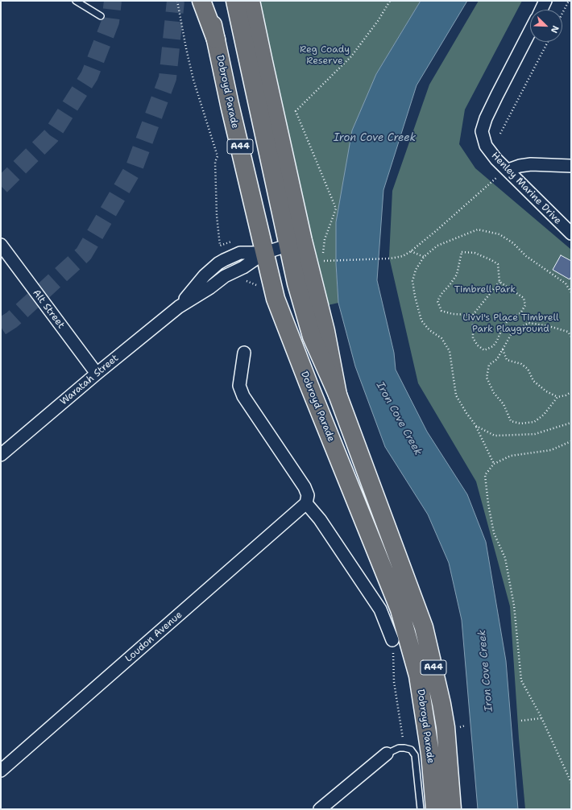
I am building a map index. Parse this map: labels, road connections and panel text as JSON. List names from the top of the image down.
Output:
{
  "streets": {
    "highway": ["Dobroyd Parade", "A44"],
    "street": [
      "Henley Marine Drive",
      "Alt Street",
      "Waratah Street",
      "Loudon Avenue"
    ]
  },
  "crossings": [
    ["Dobroyd Parade", "Waratah Street"],
    ["Alt Street", "Waratah Street"]
  ],
  "water": ["Iron Cove Creek"],
  "parks": ["Reg Coady Reserve", "Timbrell Park", "Livvi's Place Timbrell Park Playground"],
  "north": "bottom right"
}
